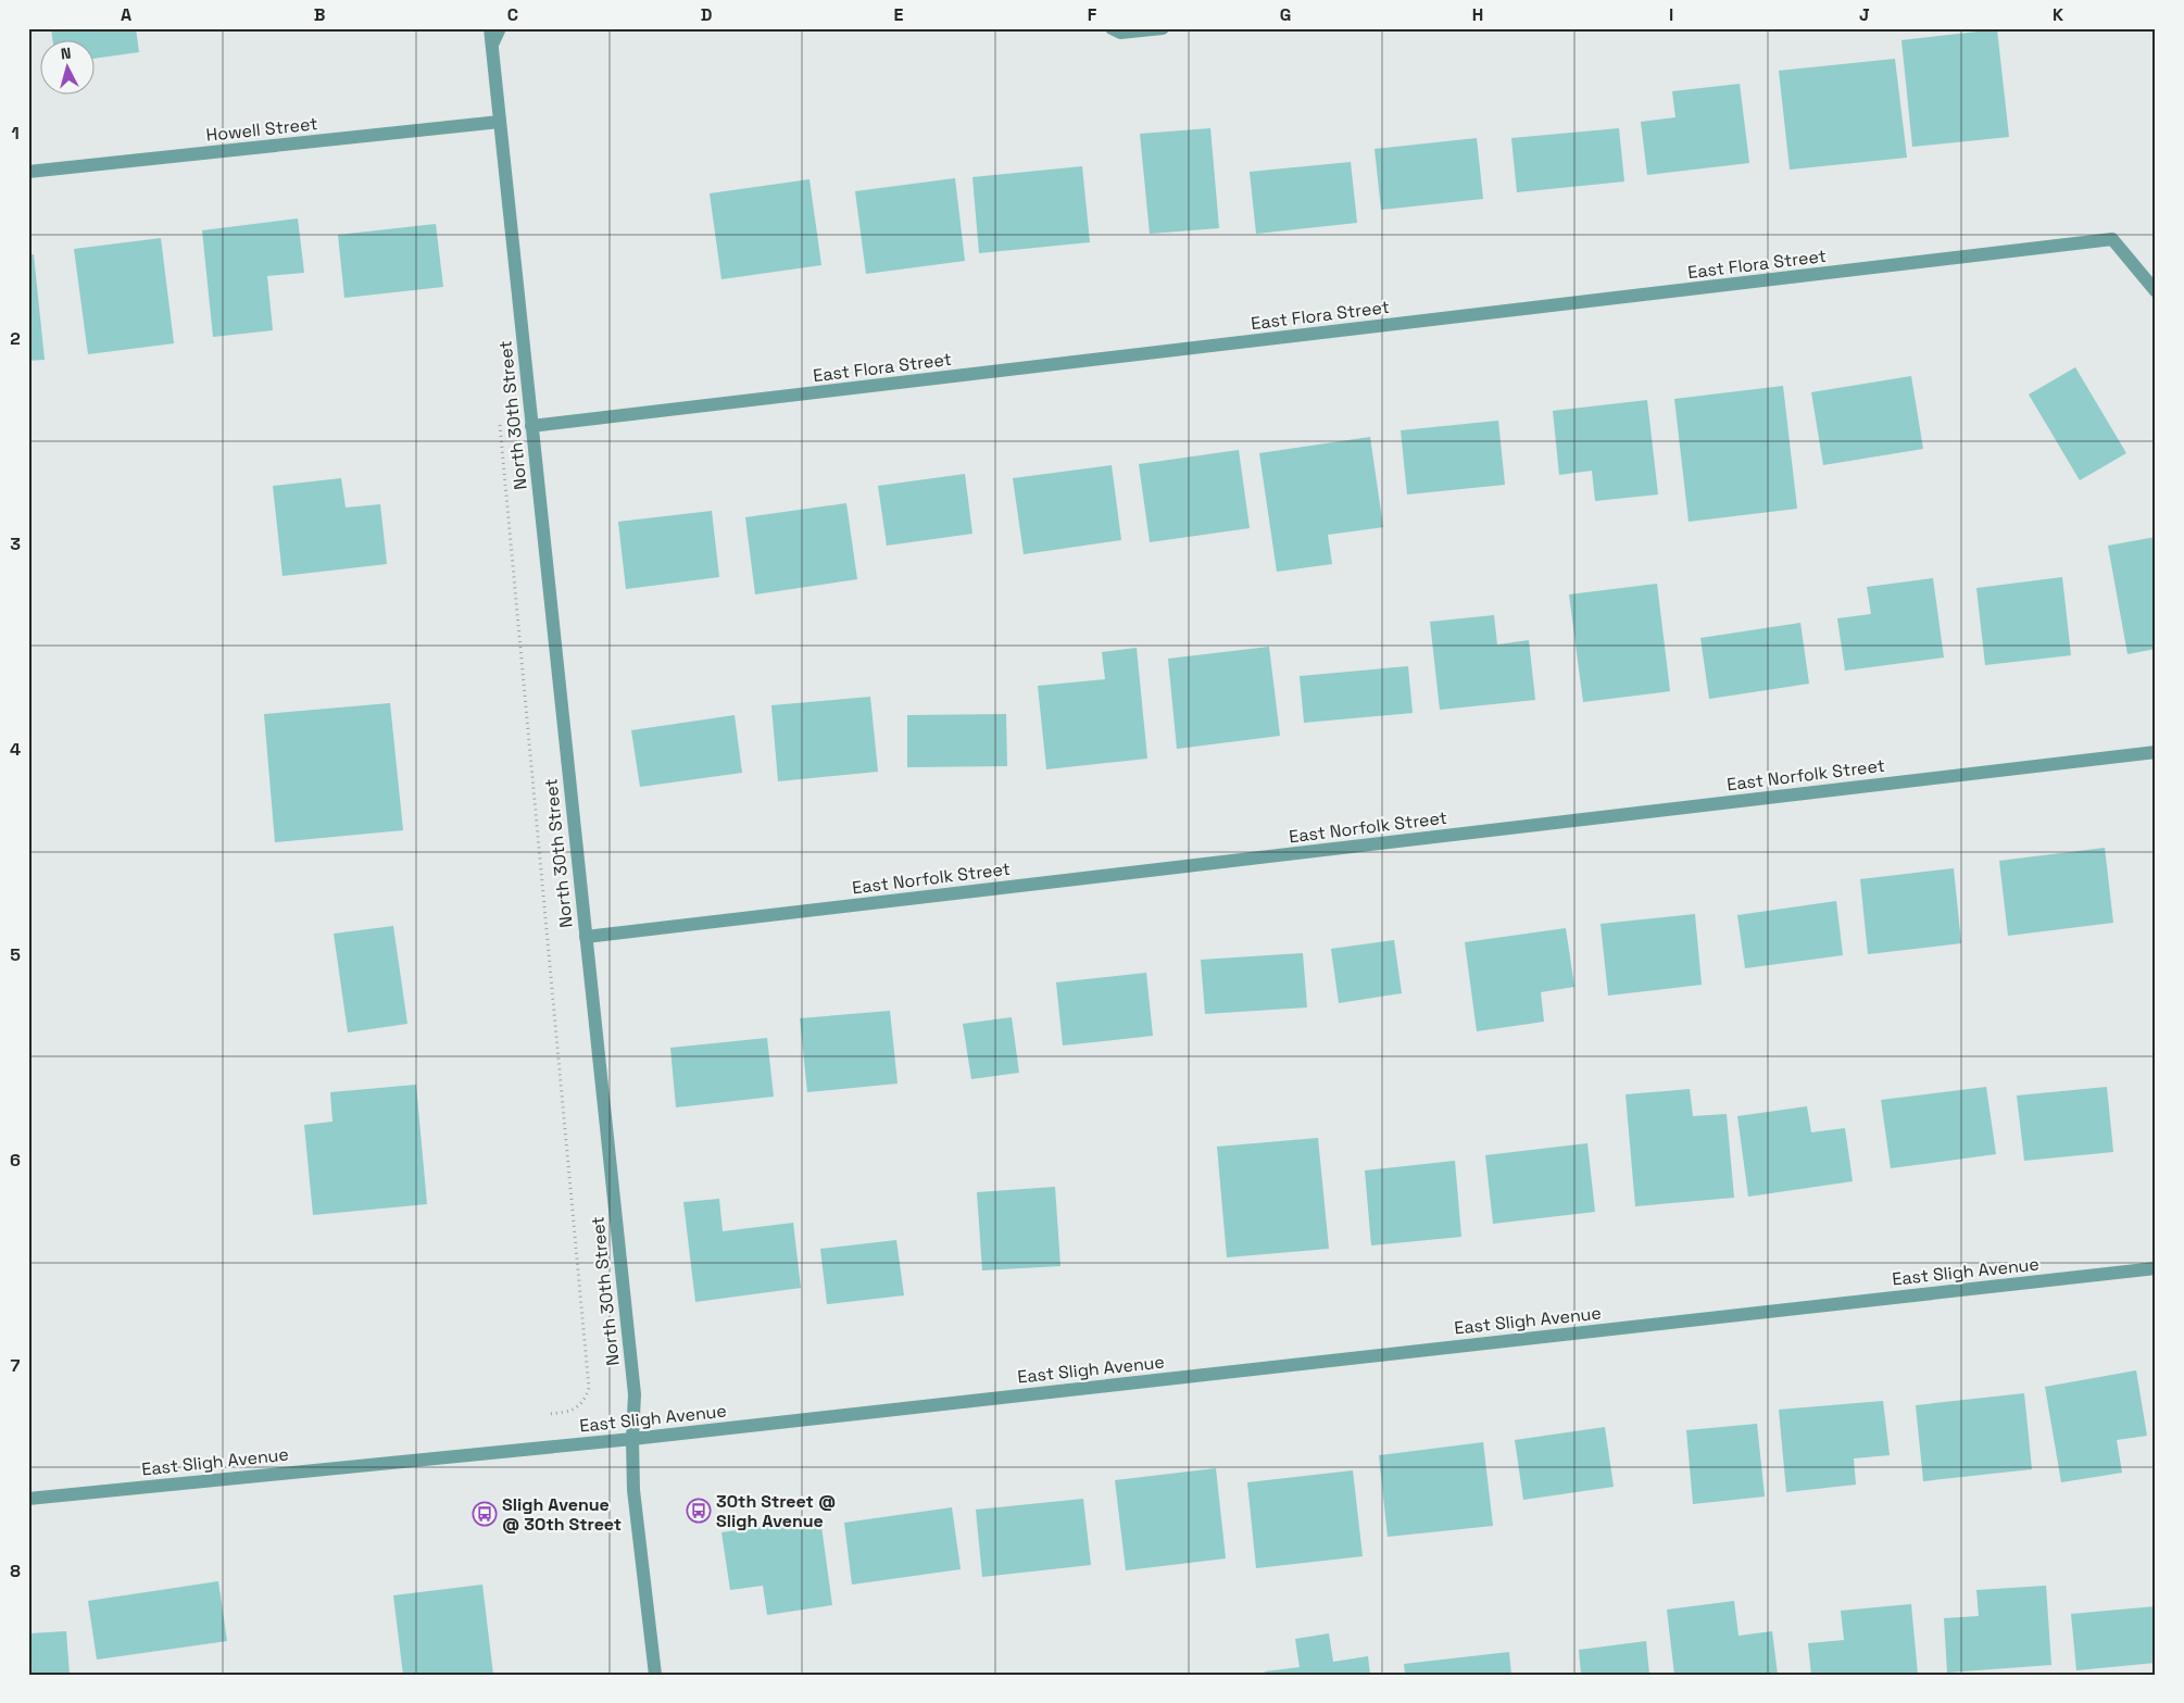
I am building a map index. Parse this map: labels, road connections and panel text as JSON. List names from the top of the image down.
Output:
{
  "streets": {
    "street": [
      "Howell Street",
      "East Flora Street",
      "North 30th Street",
      "East Norfolk Street",
      "East Sligh Avenue"
    ]
  },
  "crossings": [
    ["Howell Street", "North 30th Street"],
    ["East Flora Street", "North 30th Street"],
    ["North 30th Street", "East Norfolk Street"],
    ["North 30th Street", "East Sligh Avenue"]
  ],
  "places": {
    "bus stop": ["30th Street @ Sligh Avenue", "Sligh Avenue @ 30th Street"]
  },
  "north": "top",
  "grid": {
    "columns": [
      "A",
      "B",
      "C",
      "D",
      "E",
      "F",
      "G",
      "H",
      "I",
      "J",
      "K"
    ],
    "rows": [
      "1",
      "2",
      "3",
      "4",
      "5",
      "6",
      "7",
      "8"
    ]
  }
}
